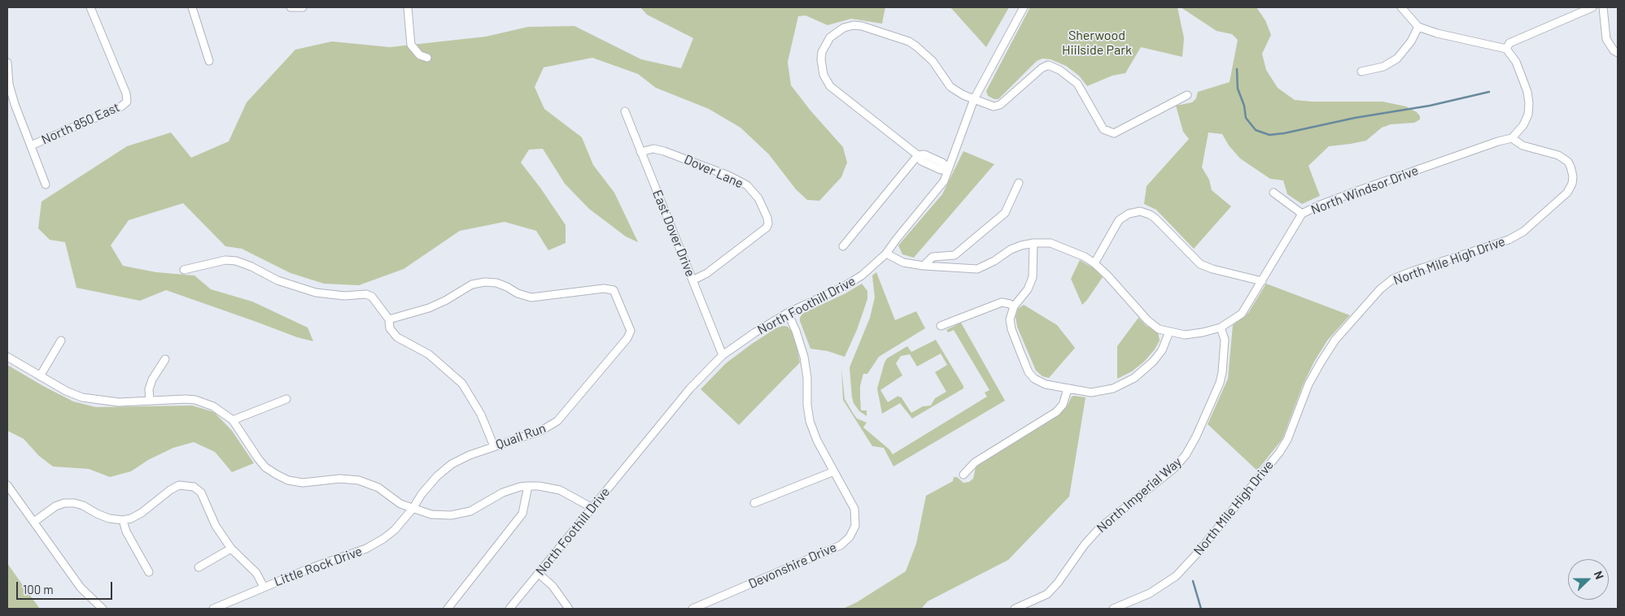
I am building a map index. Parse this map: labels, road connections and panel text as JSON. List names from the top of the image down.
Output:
{
  "streets": {
    "street": [
      "North 850 East",
      "Dover Lane",
      "North Windsor Drive",
      "East Dover Drive",
      "North Mile High Drive",
      "North Foothill Drive",
      "Quail Run",
      "North Imperial Way",
      "Devonshire Drive",
      "Little Rock Drive"
    ]
  },
  "crossings": [
    ["Dover Lane", "East Dover Drive"],
    ["North Windsor Drive", "North Mile High Drive"],
    ["North Windsor Drive", "North Foothill Drive"],
    ["North Windsor Drive", "North Imperial Way"],
    ["East Dover Drive", "North Foothill Drive"],
    ["North Foothill Drive", "Devonshire Drive"],
    ["Quail Run", "Little Rock Drive"]
  ],
  "parks": ["Sherwood Hiilside Park"],
  "scale_bar": "100 m",
  "north": "right"
}
